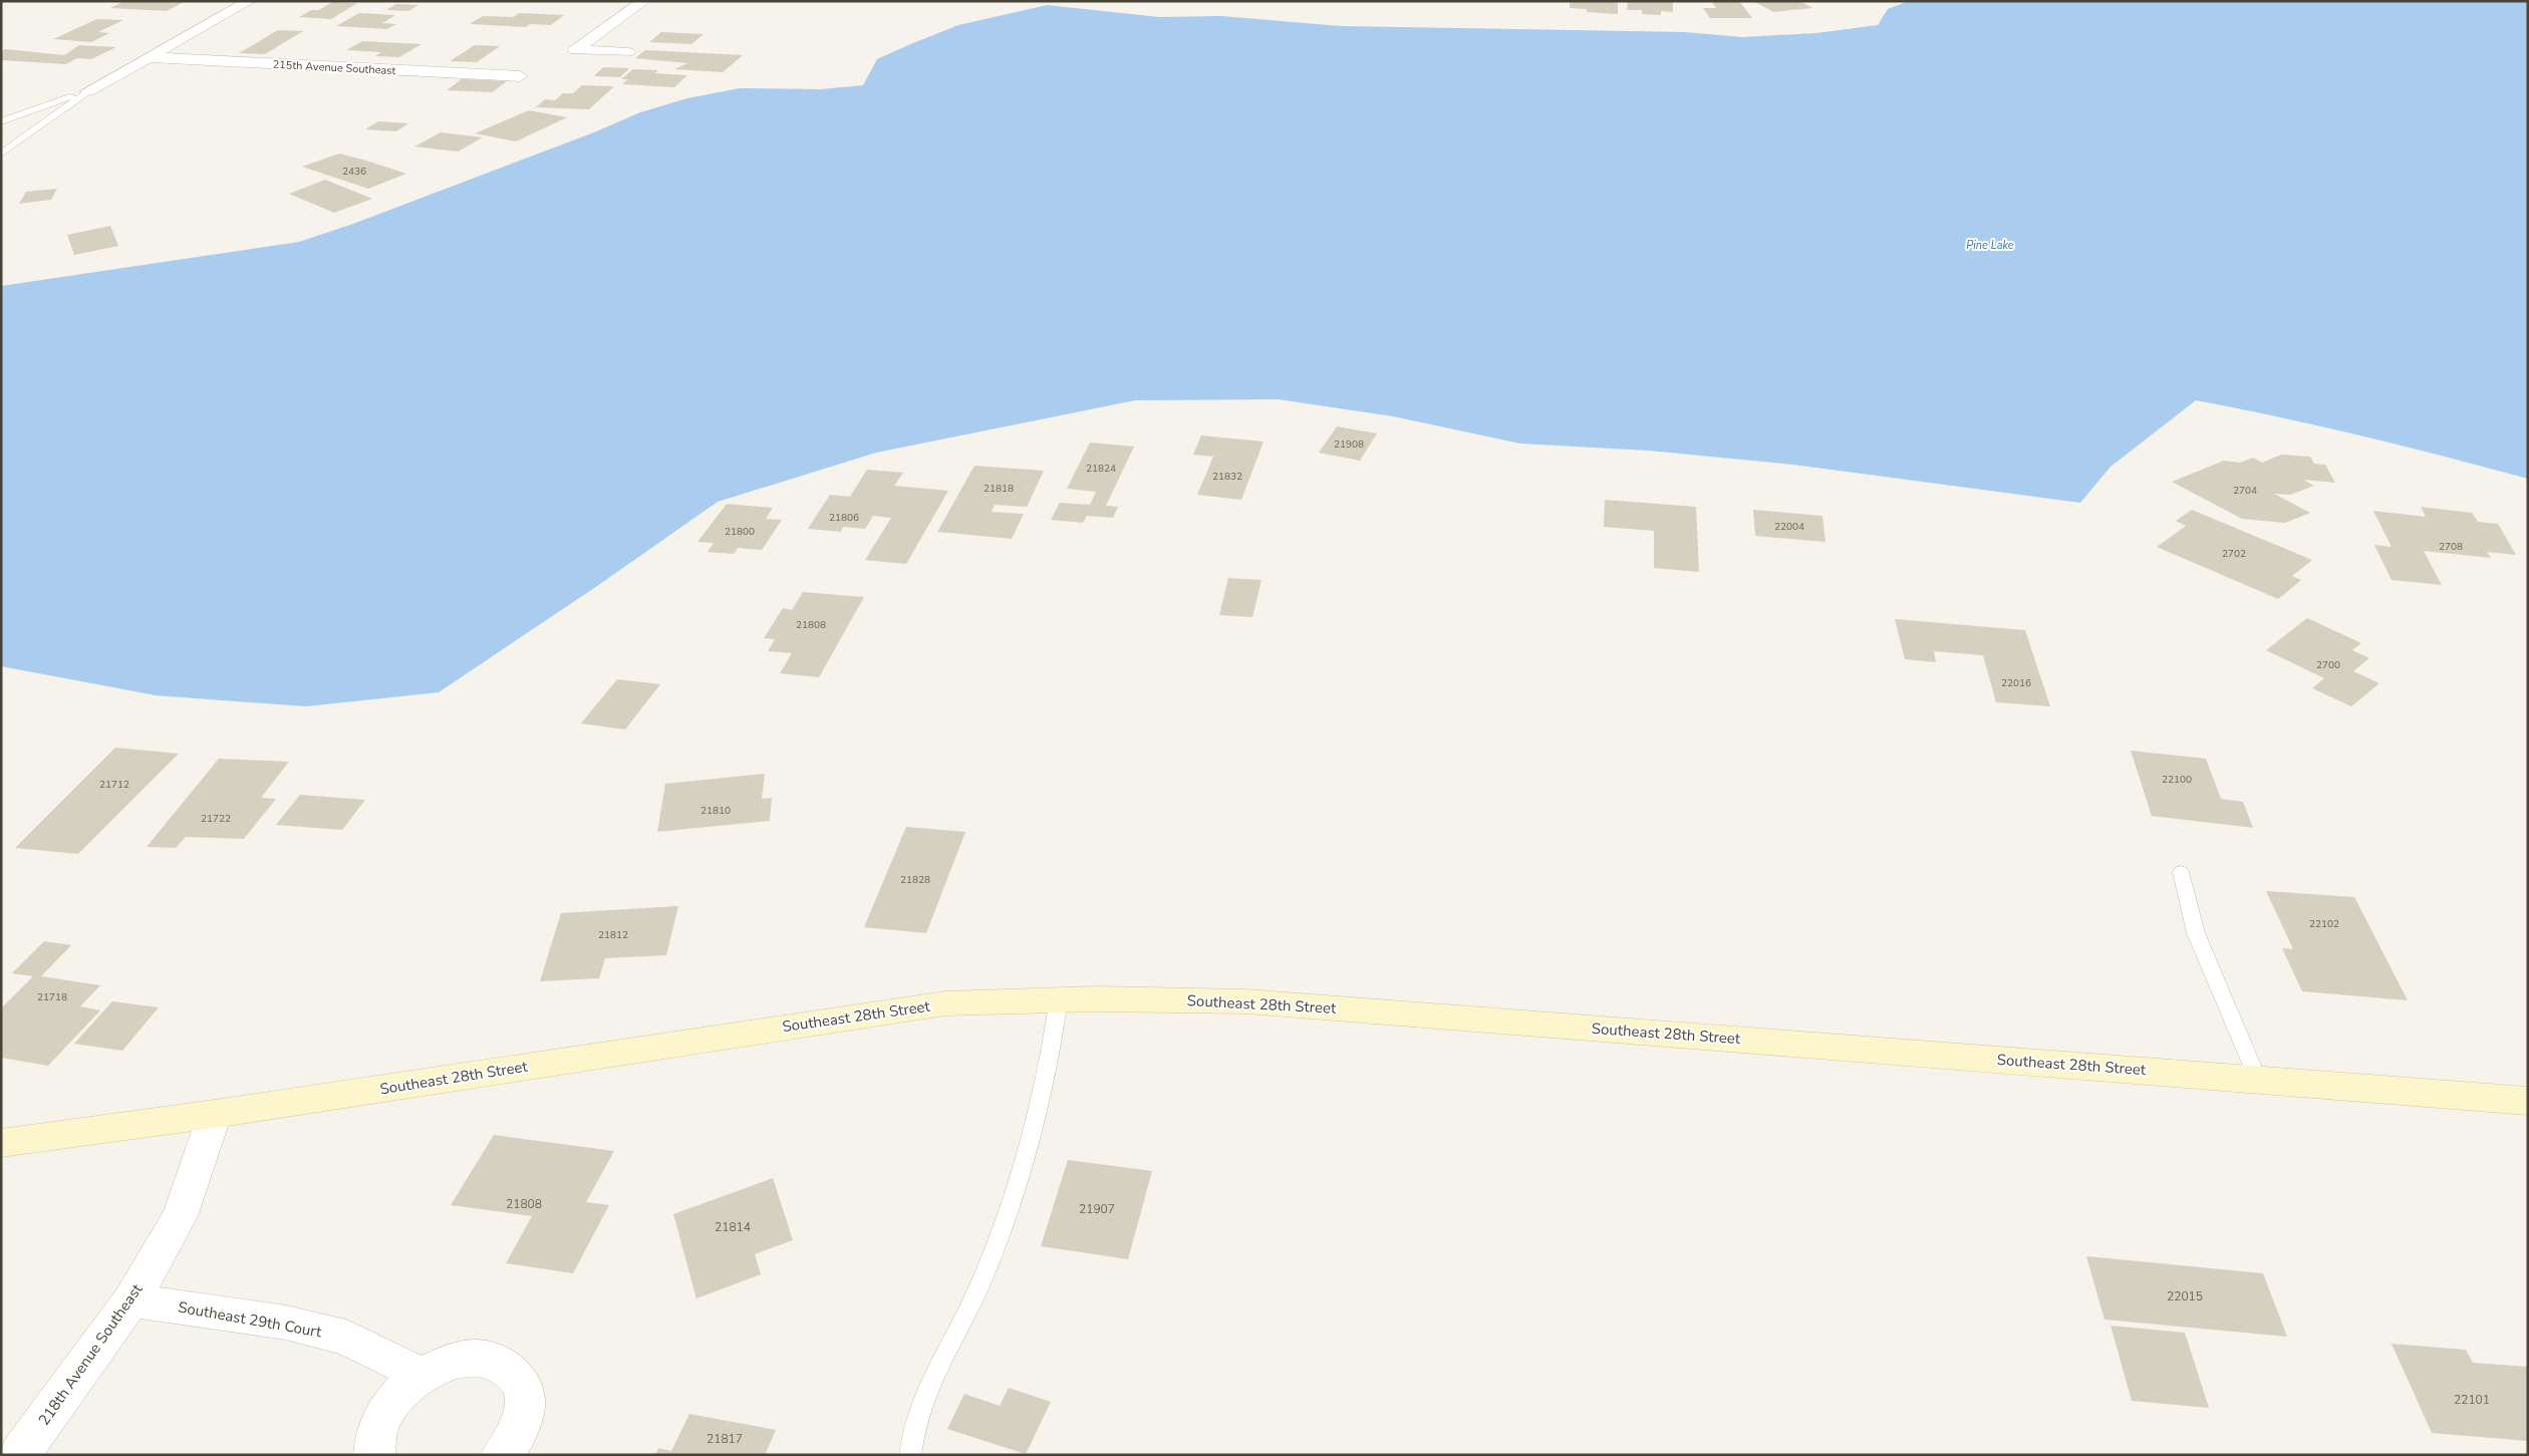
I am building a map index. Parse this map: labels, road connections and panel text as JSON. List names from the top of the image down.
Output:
{
  "streets": {
    "street": [
      "215th Avenue Southeast",
      "Southeast 28th Street",
      "Southeast 29th Court",
      "218th Avenue Southeast"
    ]
  },
  "crossings": [
    ["Southeast 28th Street", "218th Avenue Southeast"],
    ["Southeast 29th Court", "218th Avenue Southeast"]
  ],
  "water": ["Pine Lake"],
  "house_numbers": [
    "2436",
    "21908",
    "21824",
    "21832",
    "21818",
    "2704",
    "21806",
    "22004",
    "21800",
    "2708",
    "2702",
    "21808",
    "2700",
    "22016",
    "22100",
    "21712",
    "21810",
    "21722",
    "21828",
    "22102",
    "21812",
    "21718",
    "21808",
    "21907",
    "21814",
    "22015",
    "22101",
    "21817"
  ]
}
